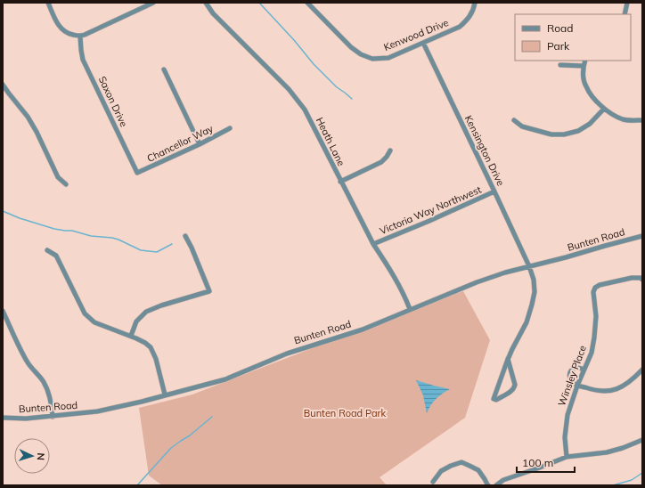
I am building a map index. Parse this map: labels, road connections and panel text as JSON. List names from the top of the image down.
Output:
{
  "streets": {
    "street": [
      "Kenwood Drive",
      "Saxon Drive",
      "Heath Lane",
      "Chancellor Way",
      "Kensington Drive",
      "Victoria Way Northwest",
      "Bunten Road",
      "Winsley Place"
    ]
  },
  "crossings": [
    ["Kenwood Drive", "Kensington Drive"],
    ["Saxon Drive", "Chancellor Way"],
    ["Heath Lane", "Victoria Way Northwest"],
    ["Heath Lane", "Bunten Road"],
    ["Kensington Drive", "Victoria Way Northwest"],
    ["Kensington Drive", "Bunten Road"]
  ],
  "parks": ["Bunten Road Park"],
  "legend": ["Road", "Park"],
  "scale_bar": "100 m",
  "north": "right"
}
